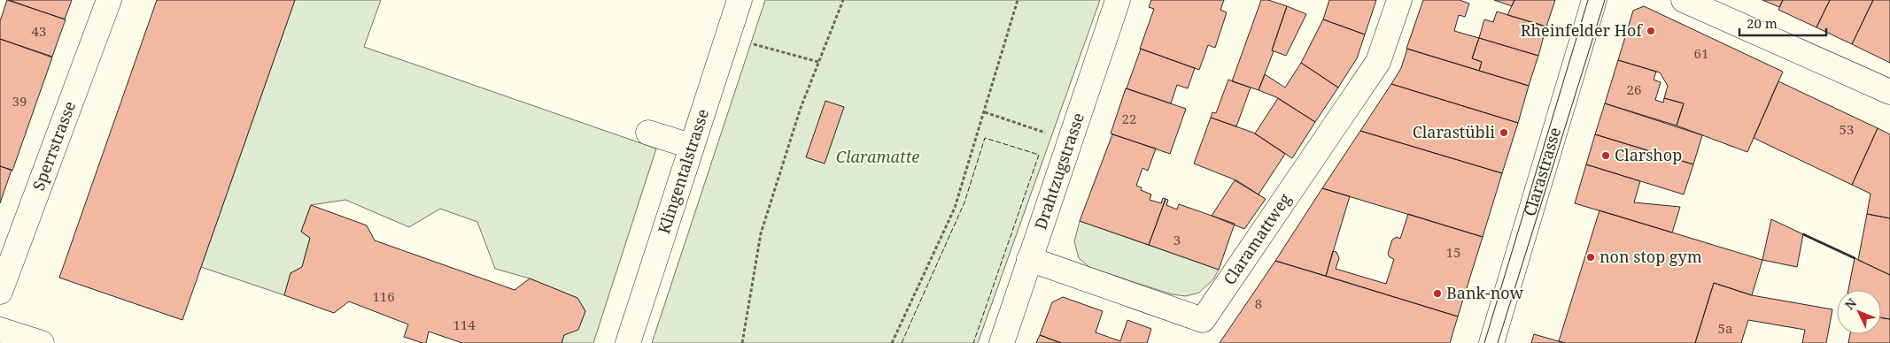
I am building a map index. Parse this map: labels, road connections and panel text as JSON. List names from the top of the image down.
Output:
{
  "streets": {
    "street": [
      "Sperrstrasse",
      "Klingentalstrasse",
      "Drahtzugstrasse",
      "Clarastrasse",
      "Claramattweg"
    ]
  },
  "crossings": [
    ["Drahtzugstrasse", "Claramattweg"]
  ],
  "parks": ["Claramatte"],
  "places": [
    "Rheinfelder Hof",
    "Clarastübli",
    "Clarshop",
    "non stop gym",
    "Bank-now"
  ],
  "house_numbers": [
    "43",
    "61",
    "26",
    "39",
    "22",
    "53",
    "3",
    "15",
    "116",
    "8",
    "114",
    "5a"
  ],
  "scale_bar": "20 m",
  "north": "top left"
}
